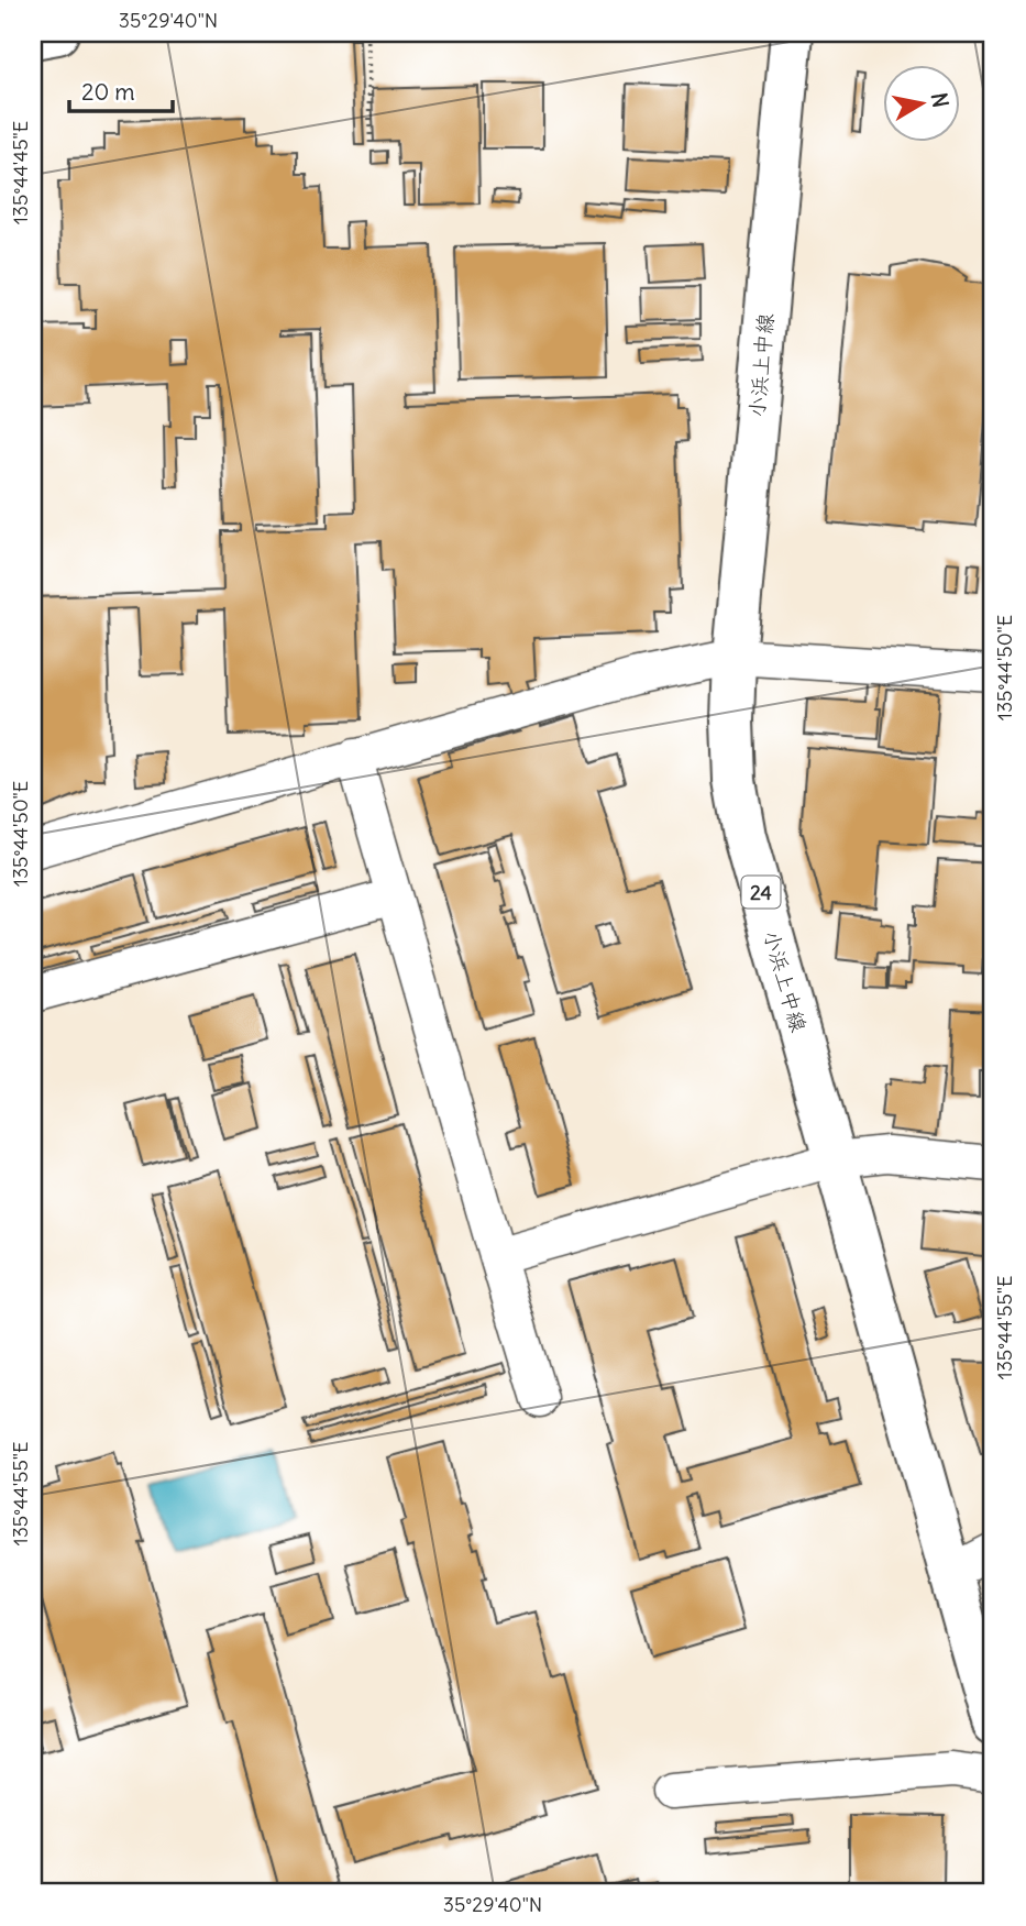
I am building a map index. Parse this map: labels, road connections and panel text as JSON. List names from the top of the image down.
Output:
{
  "streets": {
    "main road": ["小浜上中線", "24"]
  },
  "scale_bar": "20 m",
  "north": "right",
  "coordinates": [
    "35°29'40\"N",
    "135°44'45\"E",
    "135°44'50\"E",
    "135°44'55\"E"
  ]
}
